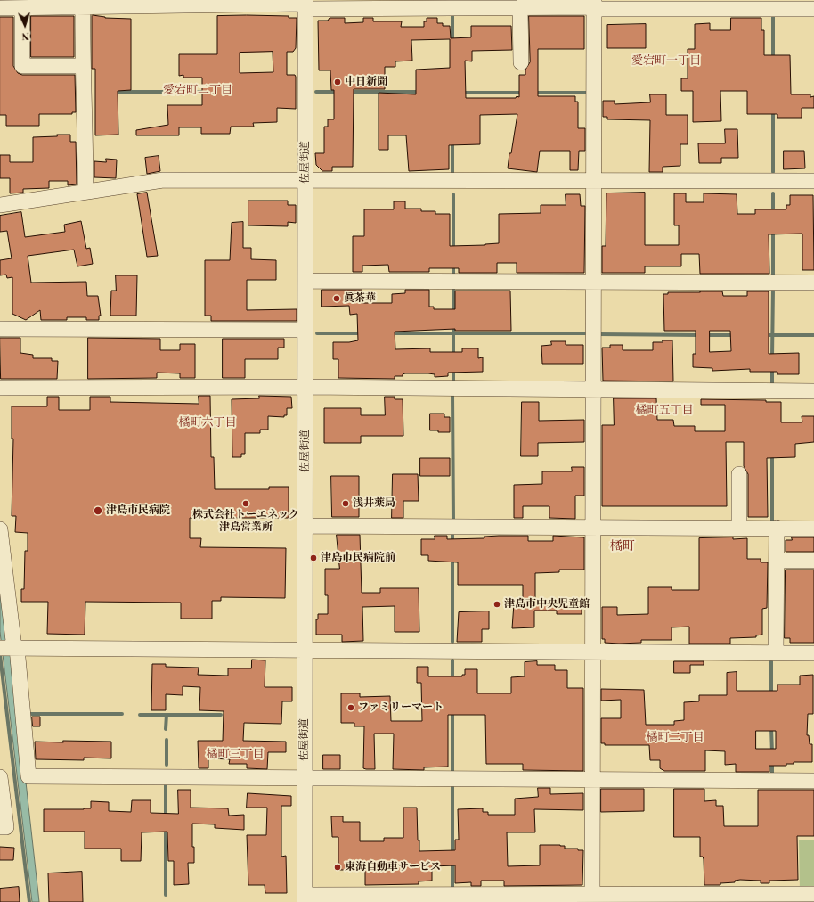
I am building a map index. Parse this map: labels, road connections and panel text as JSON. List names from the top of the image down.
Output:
{
  "streets": {
    "street": ["佐屋街道"]
  },
  "districts": [
    "愛宕町一丁目",
    "愛宕町二丁目",
    "橘町五丁目",
    "橘町六丁目",
    "橘町",
    "橘町二丁目",
    "橘町三丁目"
  ],
  "places": [
    "中日新聞",
    "眞茶華",
    "株式会社トーエネック 津島営業所",
    "浅井薬局",
    "津島市民病院",
    "津島市民病院前",
    "津島市中央児童館",
    "ファミリーマート",
    "東海自動車サービス"
  ],
  "north": "bottom"
}
